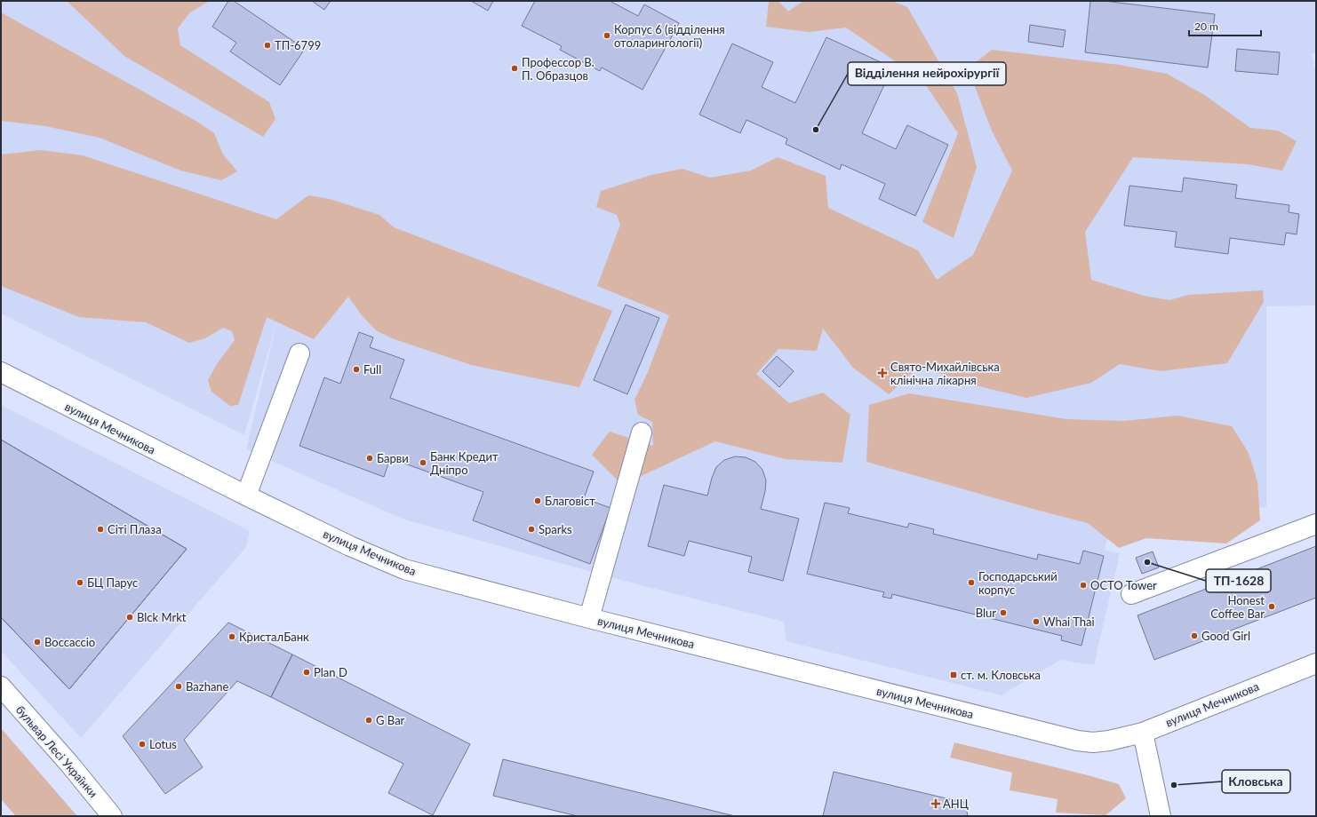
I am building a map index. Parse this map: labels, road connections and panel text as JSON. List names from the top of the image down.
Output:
{
  "streets": {
    "street": ["вулиця Мечникова", "бульвар Лесі Українки"]
  },
  "places": {
    "other": [
      "Корпус 6 (відділення отоларингології)",
      "ТП-6799",
      "Профессор В. П. Образцов",
      "Відділення нейрохірургії",
      "Full",
      "Барви",
      "Банк Кредит Дніпро",
      "Благовіст",
      "Сіті Плаза",
      "Sparks",
      "ТП-1628",
      "БЦ Парус",
      "Господарський корпус",
      "OCTO Tower",
      "Honest Coffee Bar",
      "Blur",
      "Blck Mrkt",
      "Whai Thai",
      "Good Girl",
      "КристалБанк",
      "Boccaccio",
      "Plan D",
      "Bazhane",
      "G Bar",
      "Lotus",
      "Кловська"
    ],
    "health": ["Свято-Михайлівська клінічна лікарня", "АНЦ"],
    "transit": ["ст. м. Кловська"]
  },
  "scale_bar": "20 m"
}
